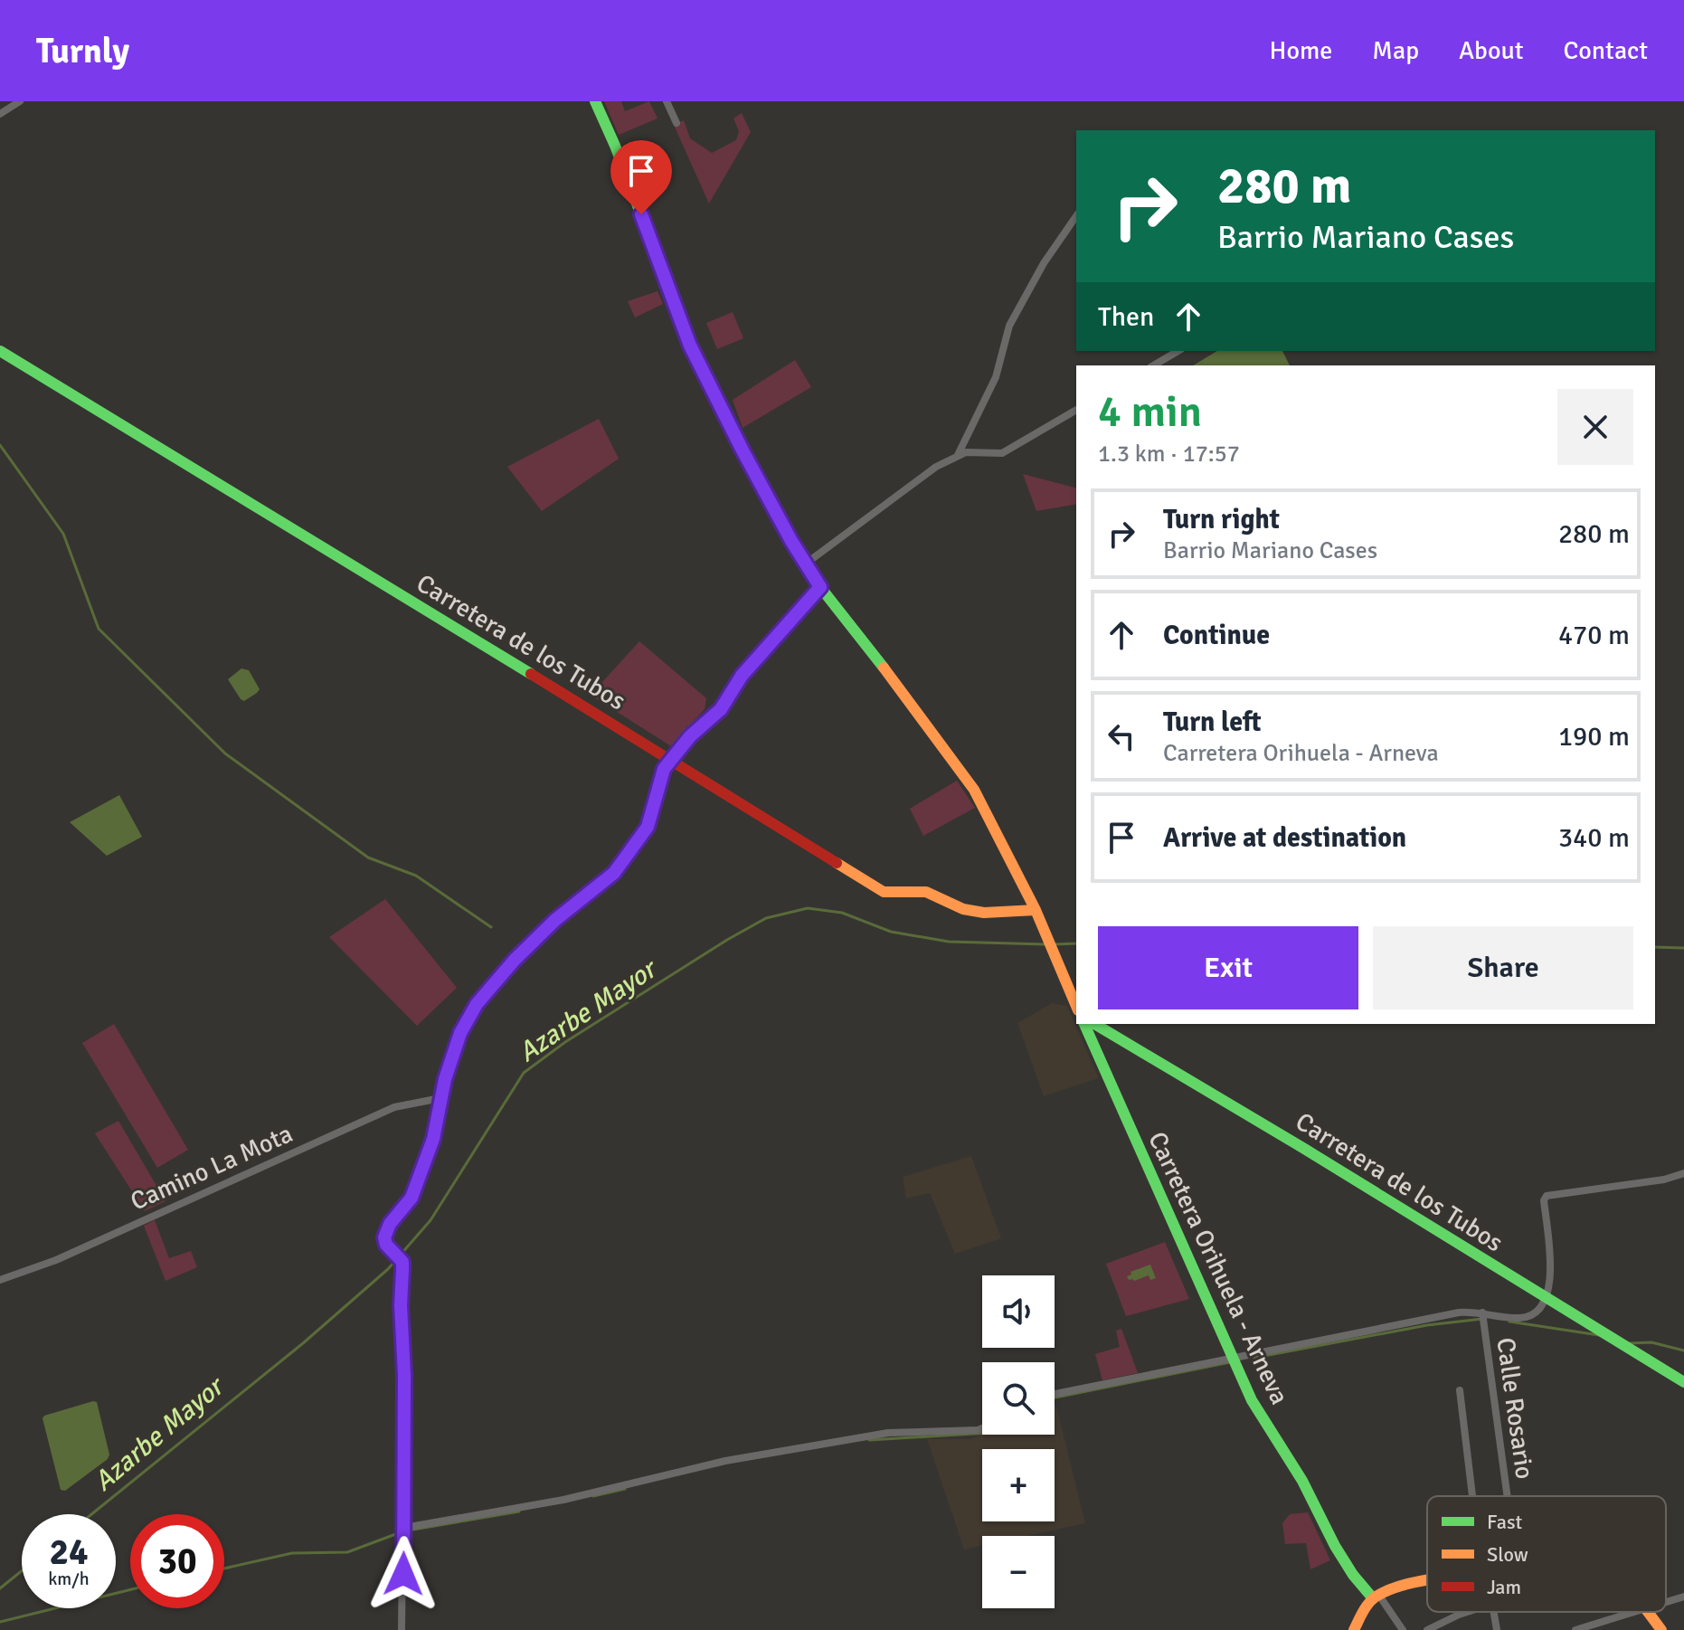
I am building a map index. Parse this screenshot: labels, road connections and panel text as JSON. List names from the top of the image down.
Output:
{
  "streets": {
    "main road": ["Carretera de los Tubos", "Carretera Orihuela - Arneva"],
    "street": ["Camino La Mota", "Calle Rosario"]
  },
  "water": ["Azarbe Mayor"],
  "legend": ["Fast", "Slow", "Jam"],
  "page": {
    "header": "Turnly",
    "nav": [
      "Home",
      "Map",
      "About",
      "Contact"
    ],
    "turn": ["280 m", "Barrio Mariano Cases"],
    "then": "Then",
    "heading": ["4 min", "1.3 km · 17:57"],
    "list": [
      {
        "name": "Turn right",
        "note": "Barrio Mariano Cases",
        "value": "280 m"
      },
      {
        "name": "Continue",
        "value": "470 m"
      },
      {
        "name": "Turn left",
        "note": "Carretera Orihuela - Arneva",
        "value": "190 m"
      },
      {
        "name": "Arrive at destination",
        "value": "340 m"
      }
    ],
    "buttons": ["Exit", "Share"],
    "map_buttons": ["+", "−"],
    "speed": "24 km/h",
    "limit": "30"
  }
}
